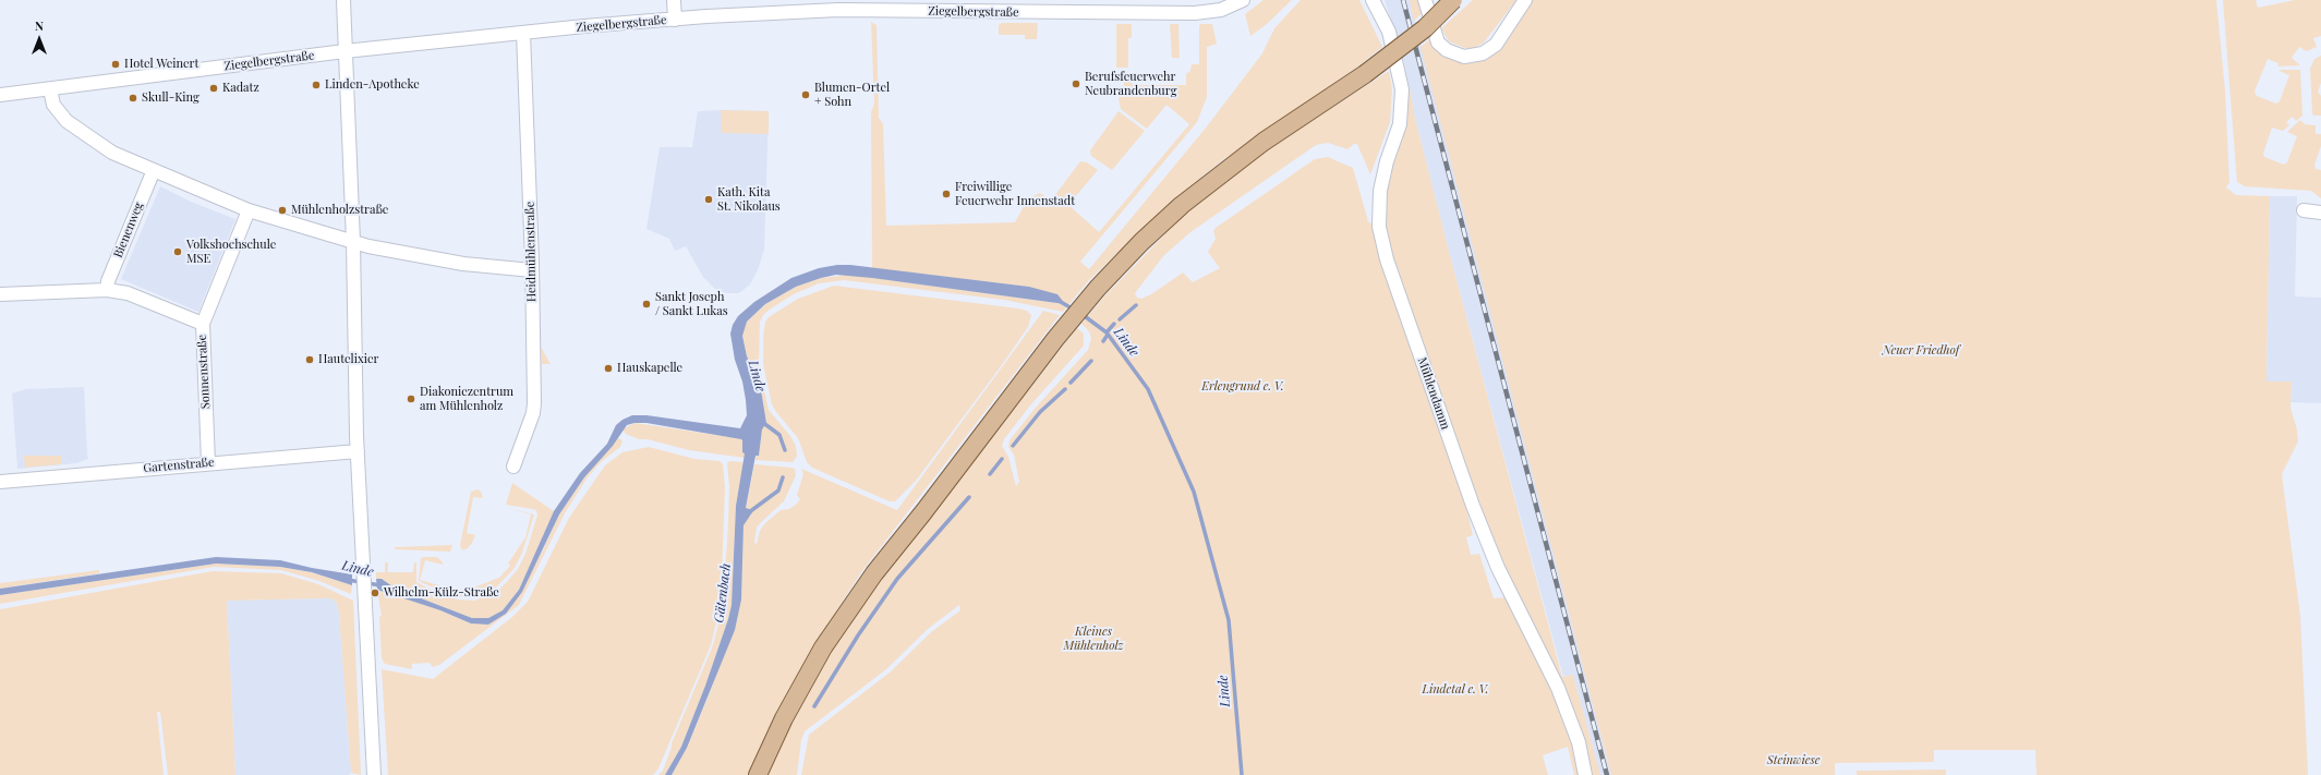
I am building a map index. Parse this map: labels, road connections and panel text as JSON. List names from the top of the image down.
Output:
{
  "streets": {
    "street": [
      "Ziegelbergstraße",
      "Bienenweg",
      "Heidmühlenstraße",
      "Sonnenstraße",
      "Mühlendamm",
      "Gartenstraße"
    ]
  },
  "crossings": [
    ["Ziegelbergstraße", "Heidmühlenstraße"],
    ["Sonnenstraße", "Gartenstraße"]
  ],
  "water": ["Linde", "Gätenbach"],
  "parks": [
    "Neuer Friedhof",
    "Erlengrund e. V.",
    "Kleines Mühlenholz",
    "Lindetal e. V.",
    "Steinwiese"
  ],
  "places": [
    "Hotel Weinert",
    "Berufsfeuerwehr Neubrandenburg",
    "Linden-Apotheke",
    "Kadatz",
    "Blumen-Ortel + Sohn",
    "Skull-King",
    "Freiwillige Feuerwehr Innenstadt",
    "Kath. Kita St. Nikolaus",
    "Mühlenholzstraße",
    "Volkshochschule MSE",
    "Sankt Joseph / Sankt Lukas",
    "Hautelixier",
    "Hauskapelle",
    "Diakoniezentrum am Mühlenholz",
    "Wilhelm-Külz-Straße"
  ],
  "north": "top"
}
